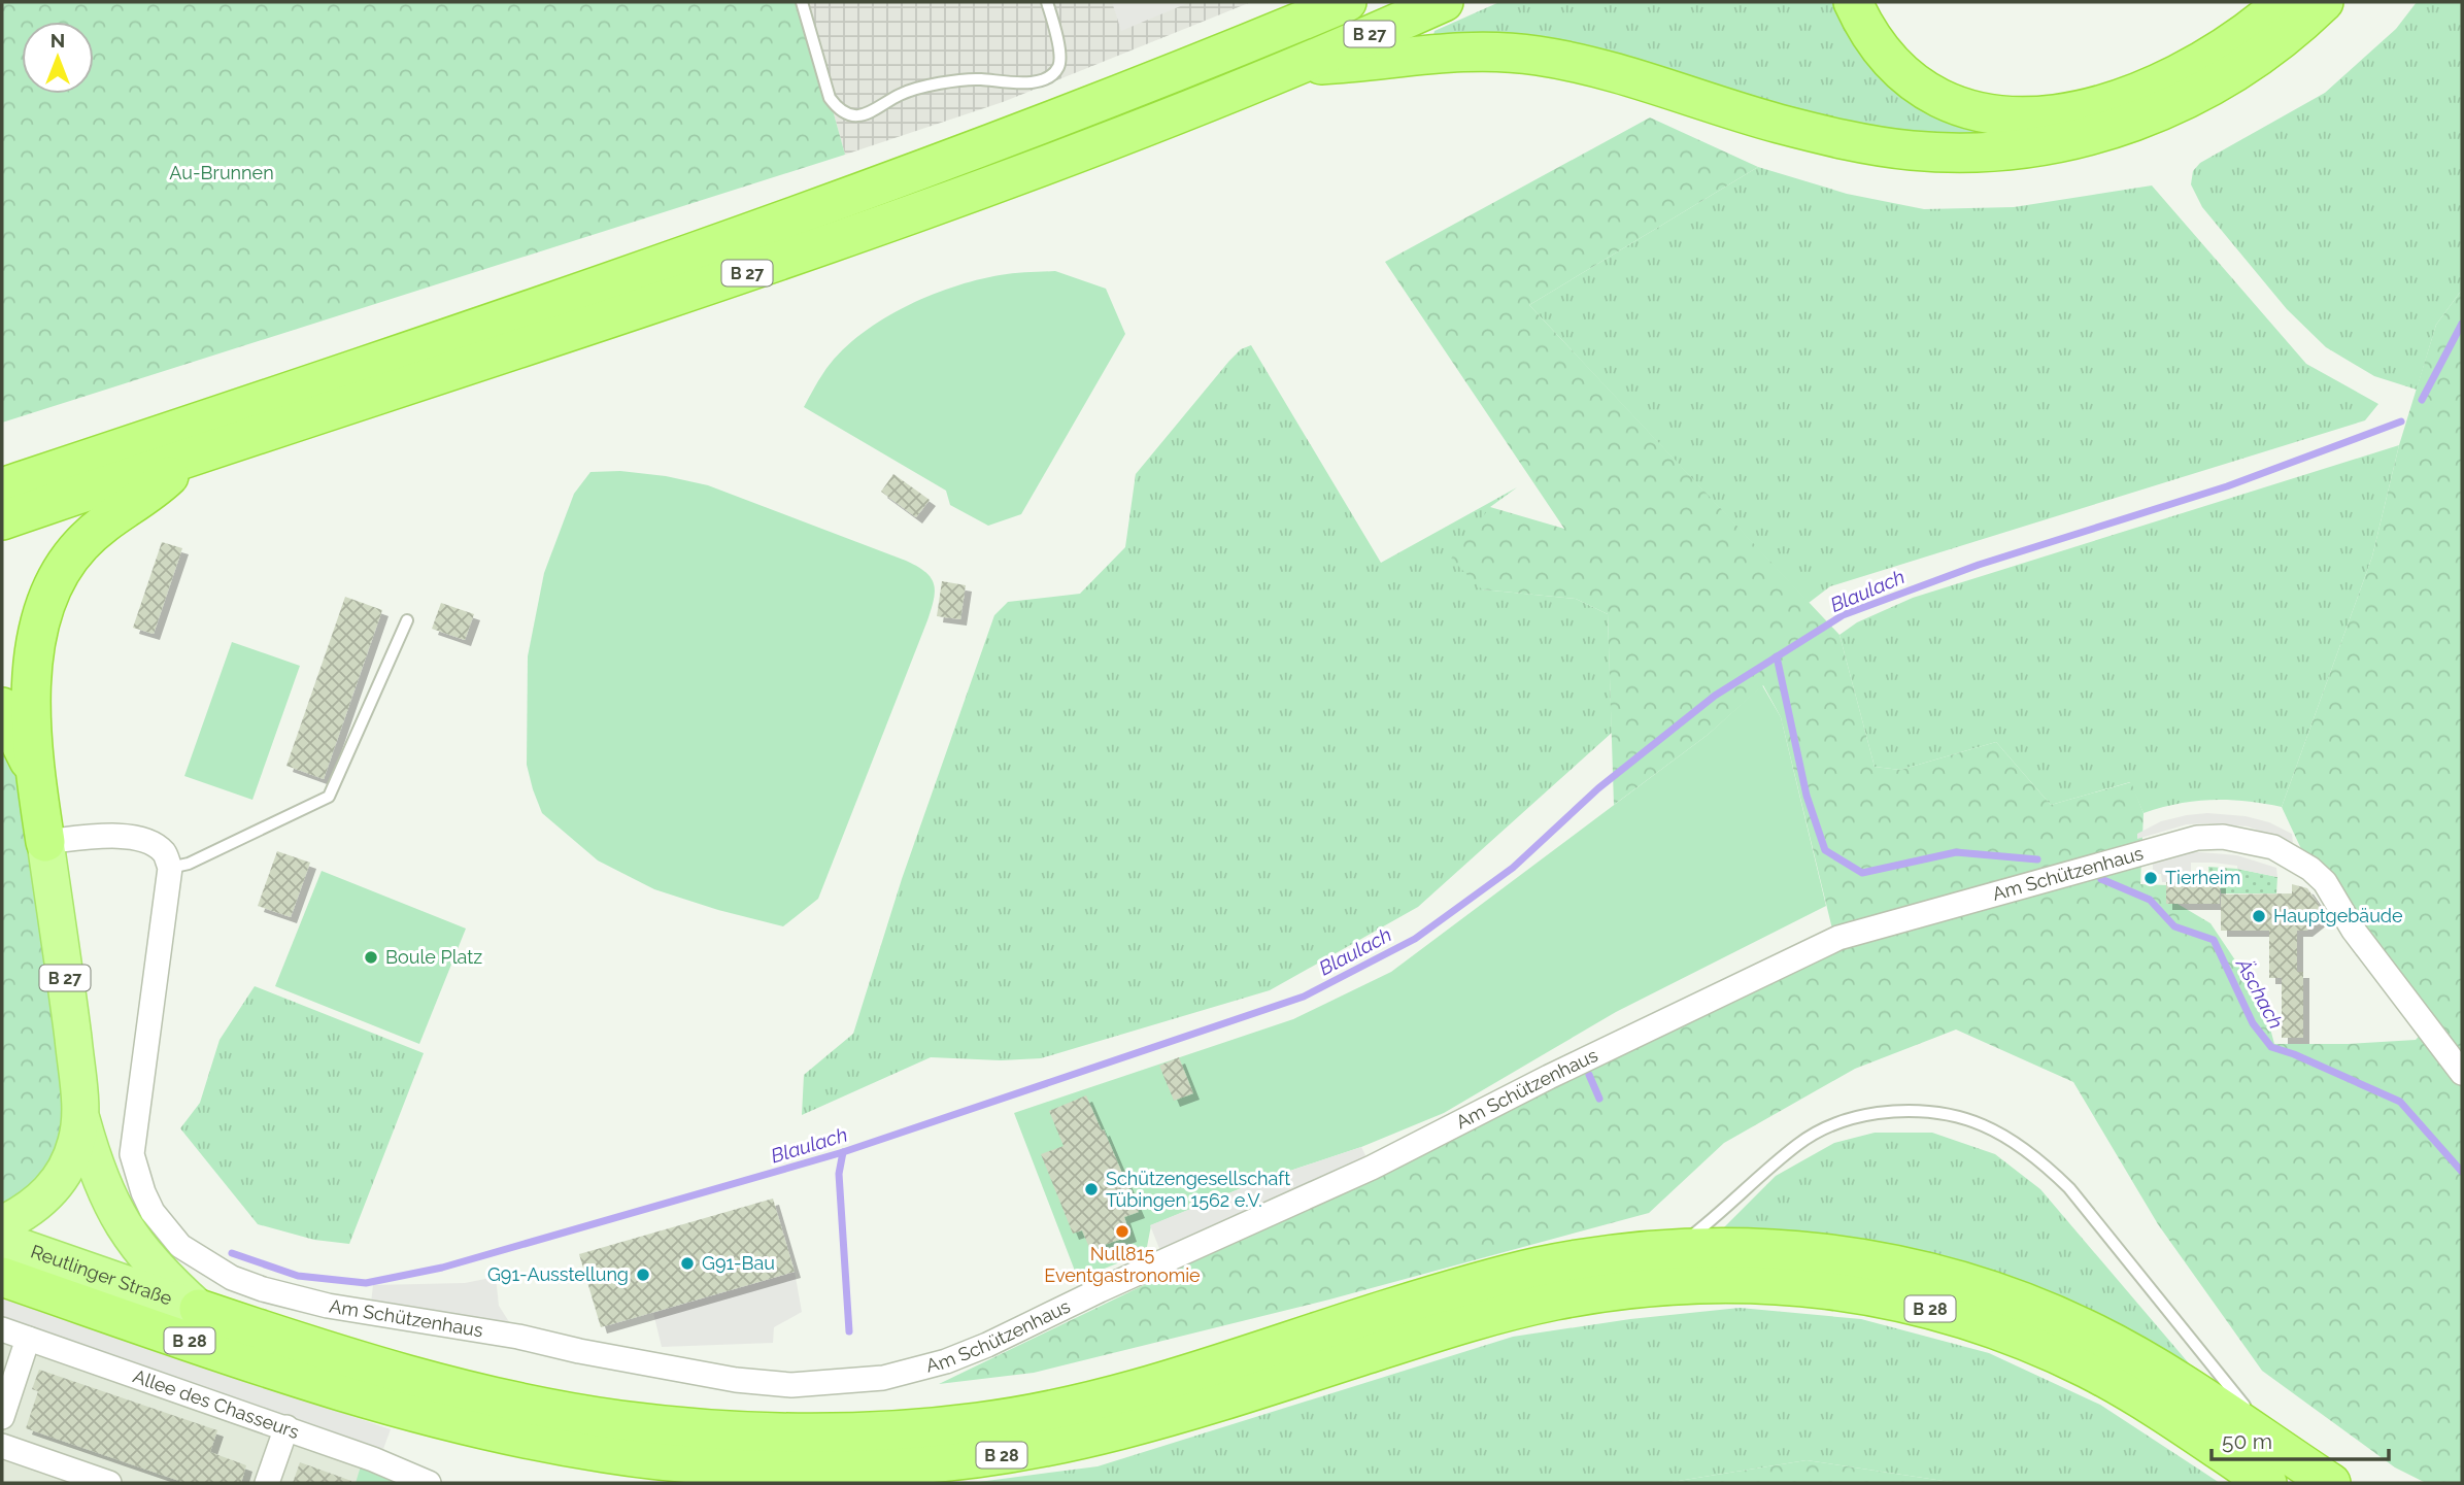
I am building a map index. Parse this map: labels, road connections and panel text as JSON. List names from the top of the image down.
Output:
{
  "streets": {
    "highway": ["B 27", "B 28"],
    "main road": ["Reutlinger Straße"],
    "street": ["Am Schützenhaus", "Allee des Chasseurs"]
  },
  "crossings": [
    ["B 27", "Reutlinger Straße"],
    ["B 27", "B 28"],
    ["Reutlinger Straße", "B 28"]
  ],
  "water": ["Blaulach", "Äschach"],
  "parks": ["Au-Brunnen"],
  "places": [
    "Tierheim",
    "Hauptgebäude",
    "Boule Platz",
    "Schützengesellschaft Tübingen 1562 e.V.",
    "Null815 Eventgastronomie",
    "G91-Bau",
    "G91-Ausstellung"
  ],
  "scale_bar": "50 m",
  "north": "top"
}
